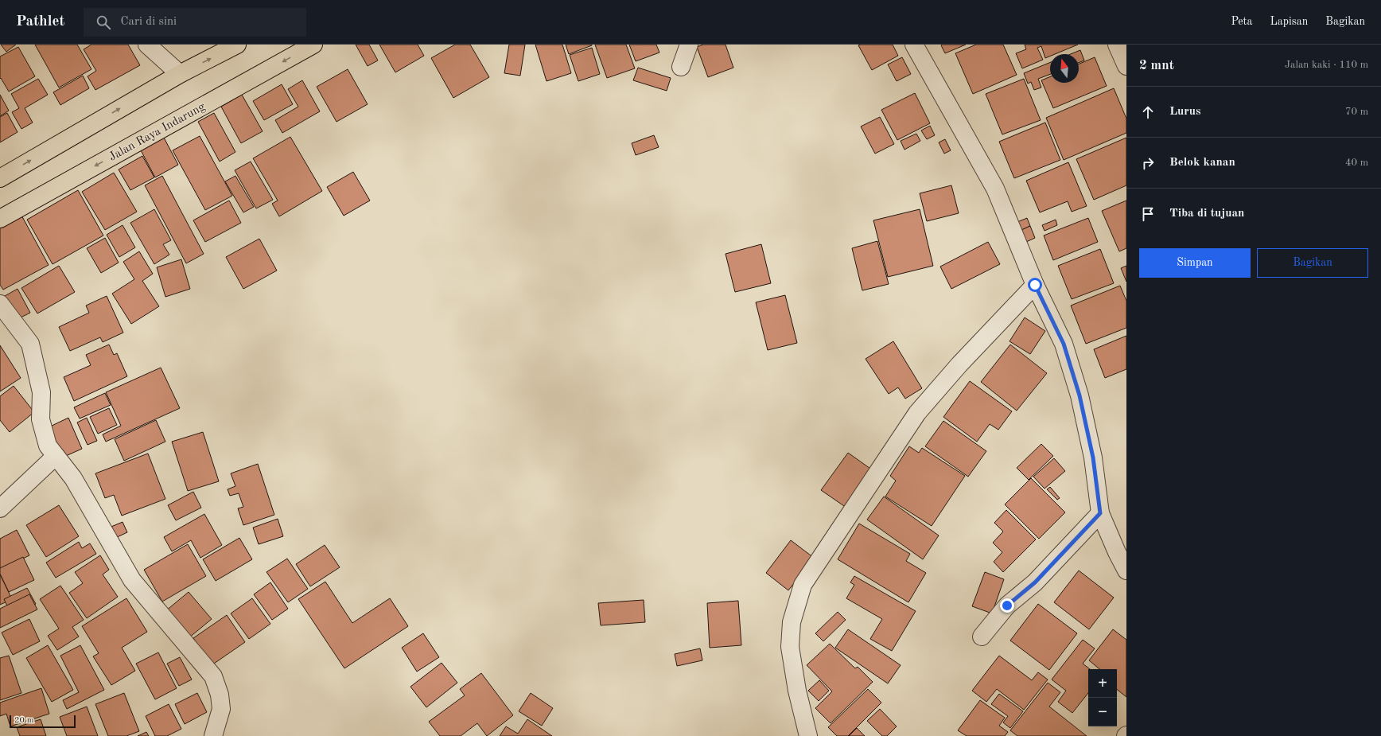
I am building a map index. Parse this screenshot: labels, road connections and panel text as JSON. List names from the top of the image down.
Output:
{
  "streets": {
    "highway": ["Jalan Raya Indarung"]
  },
  "scale_bar": "20 m",
  "north": "top",
  "page": {
    "header": "Pathlet",
    "search": "Cari di sini",
    "nav": ["Peta", "Lapisan", "Bagikan"],
    "heading": ["2 mnt", "Jalan kaki · 110 m"],
    "list": [
      ["Lurus", "70 m"],
      ["Belok kanan", "40 m"],
      "Tiba di tujuan"
    ],
    "buttons": ["Simpan", "Bagikan"],
    "map_buttons": ["+", "−"],
    "scale": "20 m"
  }
}
